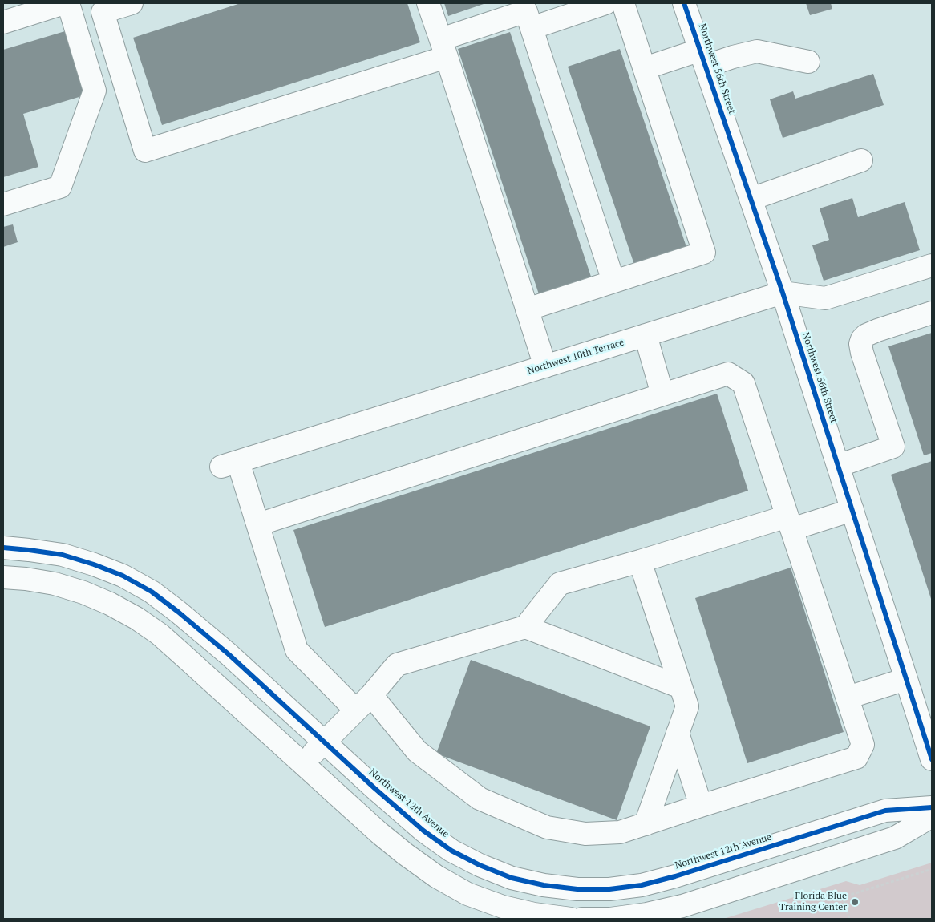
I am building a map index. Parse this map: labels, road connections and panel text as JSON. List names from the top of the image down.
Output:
{
  "streets": {
    "street": ["Northwest 56th Street", "Northwest 10th Terrace", "Northwest 12th Avenue"]
  },
  "crossings": [
    ["Northwest 56th Street", "Northwest 10th Terrace"]
  ],
  "places": ["Florida Blue Training Center"]
}
